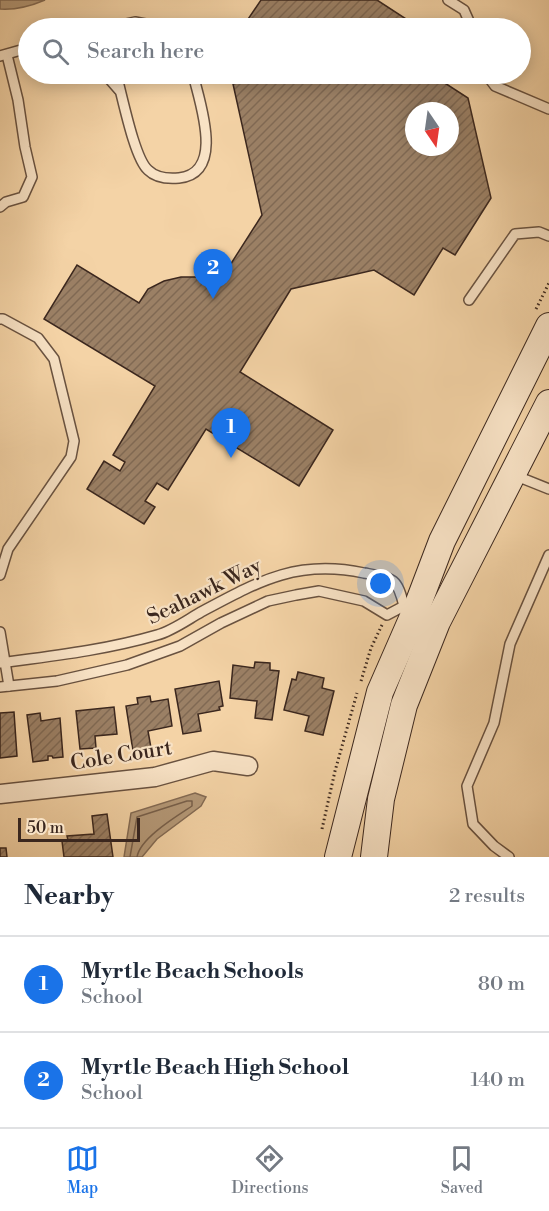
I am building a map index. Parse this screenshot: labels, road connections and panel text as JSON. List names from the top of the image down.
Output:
{
  "streets": {
    "street": ["Cole Court"],
    "lane": ["Seahawk Way"]
  },
  "scale_bar": "50 m",
  "north": "bottom",
  "page": {
    "search": "Search here",
    "pins": ["2", "1"],
    "scale": "50 m",
    "heading": ["Nearby", "2 results"],
    "list": [
      {
        "mark": "1",
        "name": "Myrtle Beach Schools",
        "note": "School",
        "value": "80 m"
      },
      {
        "mark": "2",
        "name": "Myrtle Beach High School",
        "note": "School",
        "value": "140 m"
      }
    ],
    "nav": ["Map", "Directions", "Saved"]
  }
}
